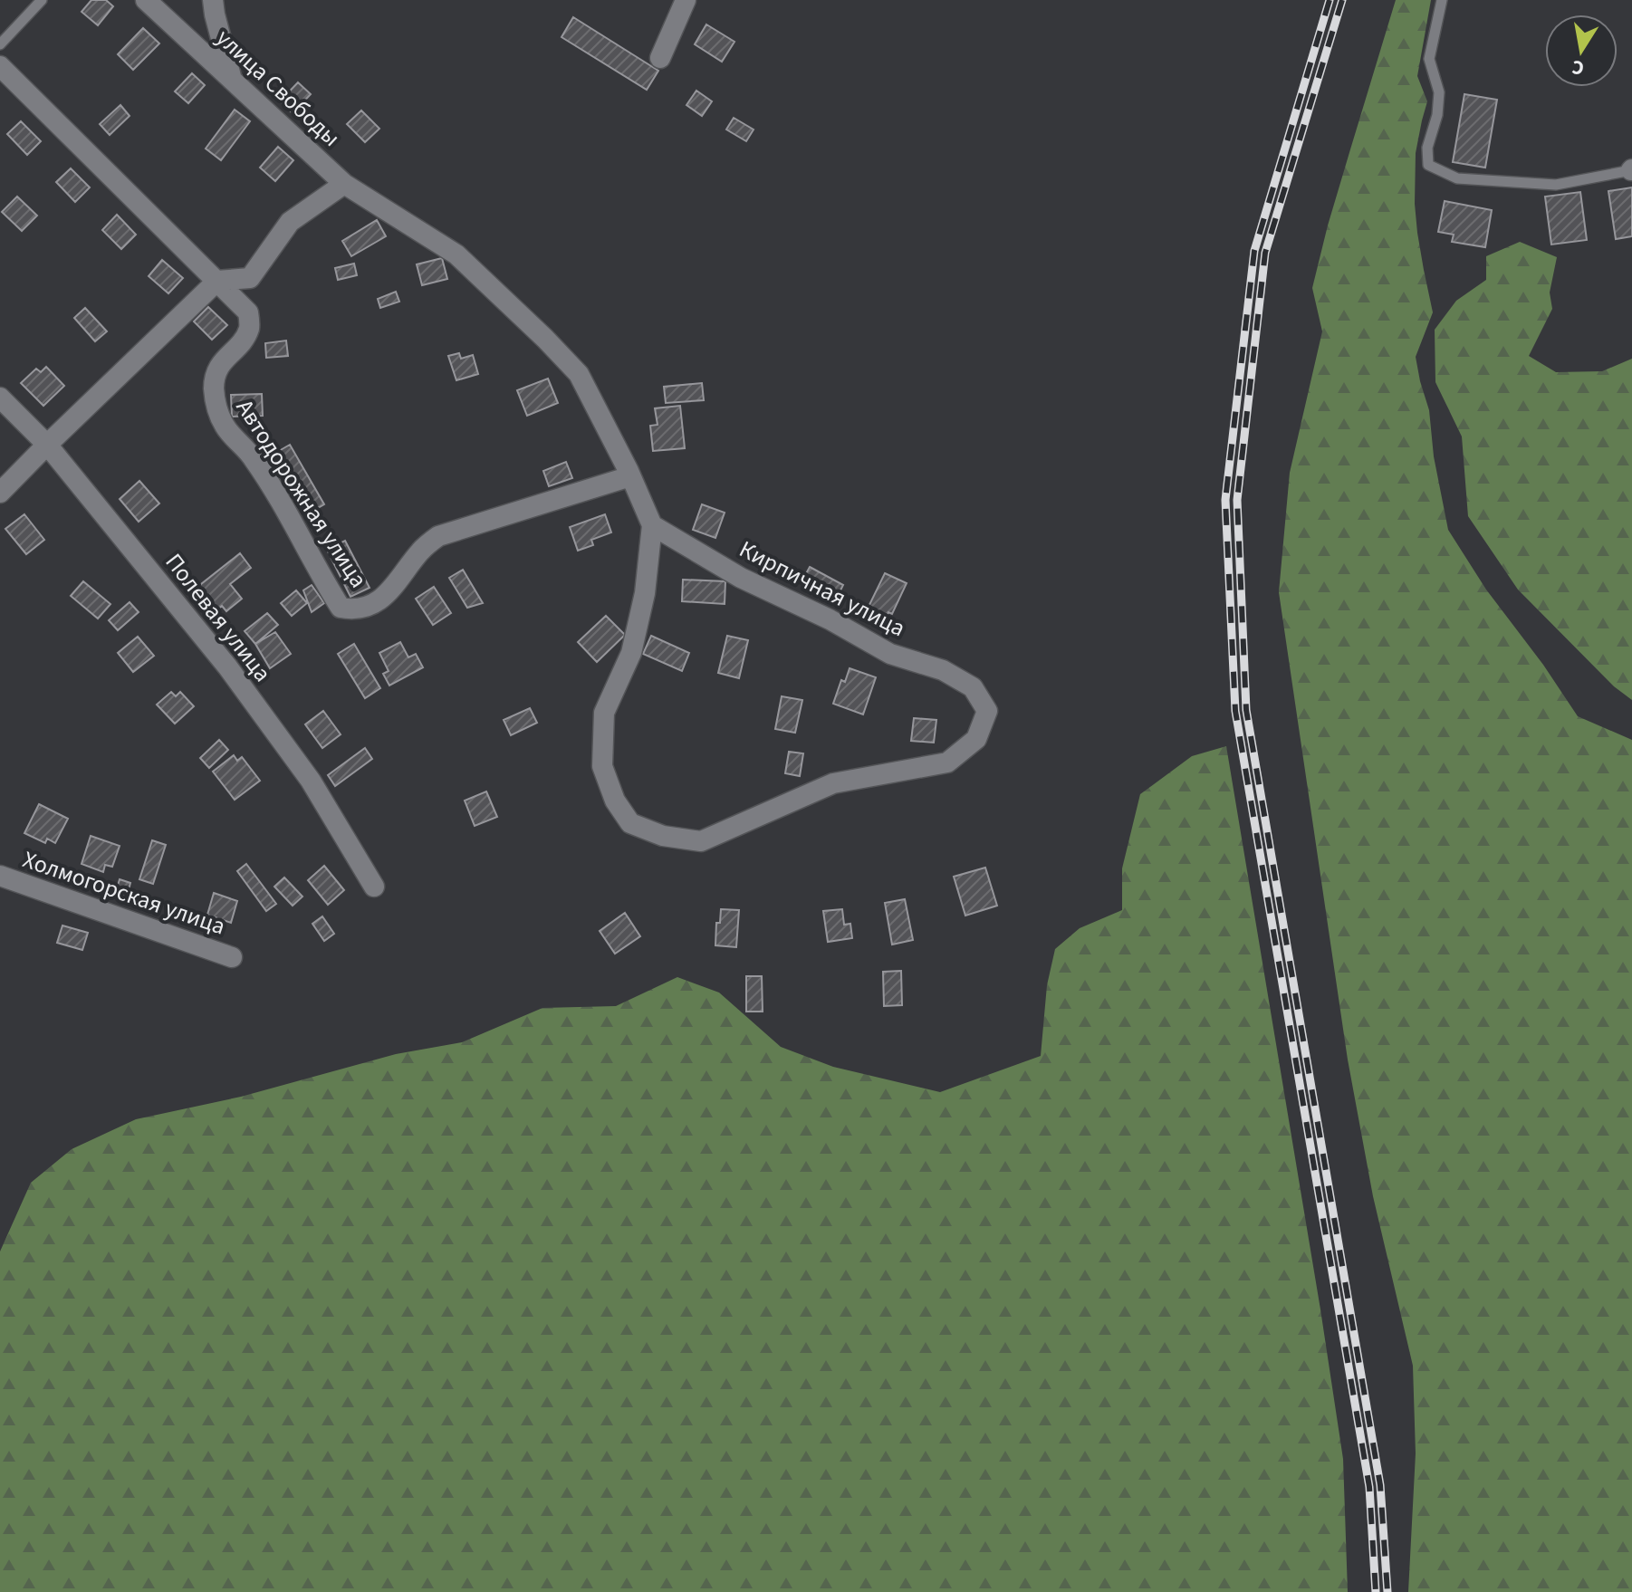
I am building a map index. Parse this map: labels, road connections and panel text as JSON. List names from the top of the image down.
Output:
{
  "streets": {
    "street": [
      "улица Свободы",
      "Автодорожная улица",
      "Кирпичная улица",
      "Полевая улица",
      "Холмогорская улица"
    ]
  },
  "north": "bottom"
}
